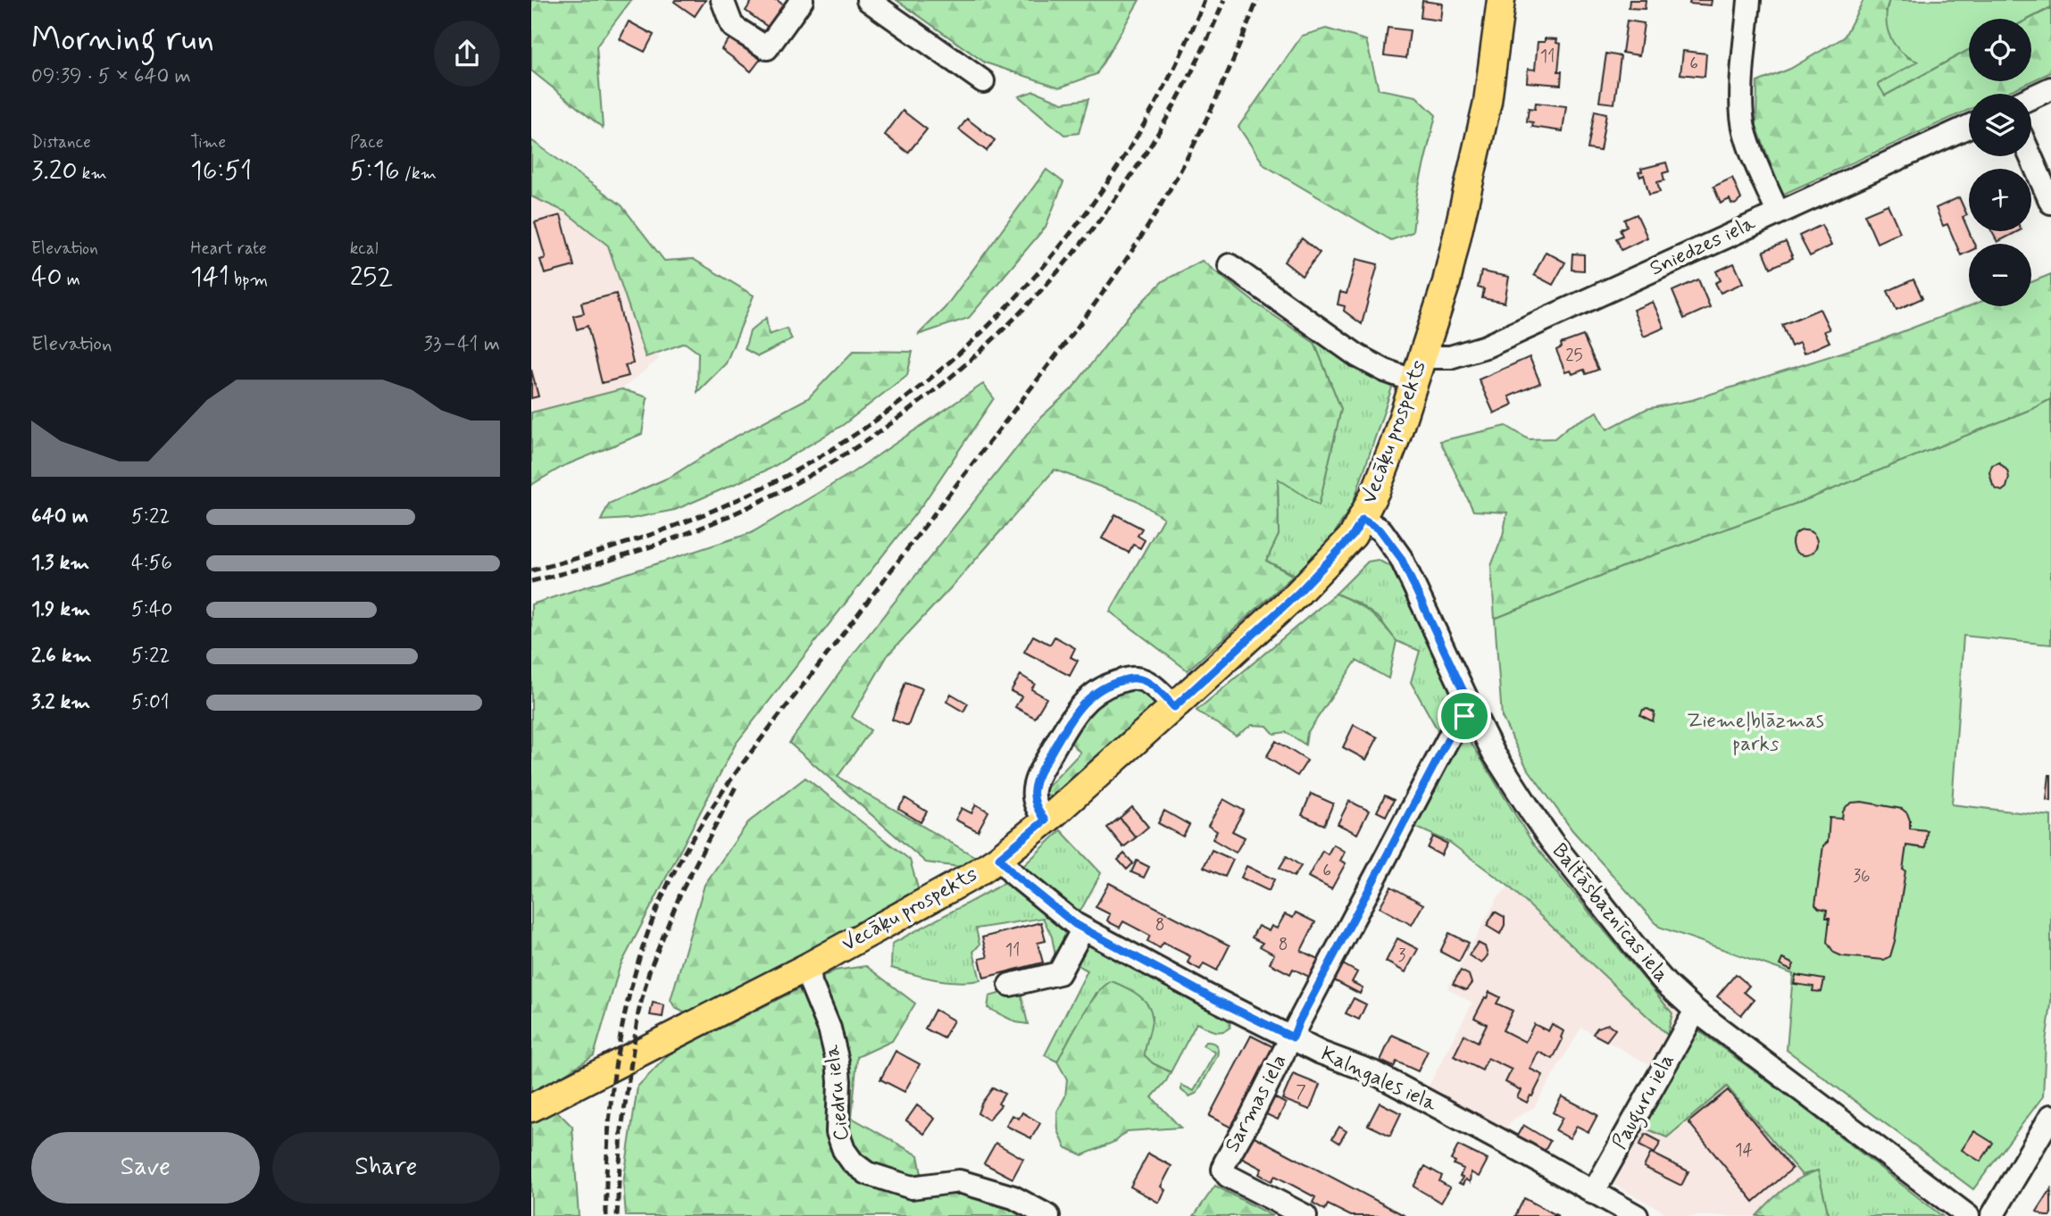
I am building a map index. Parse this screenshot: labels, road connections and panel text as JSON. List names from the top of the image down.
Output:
{
  "streets": {
    "main road": ["Vecāķu prospekts"],
    "street": [
      "Sniedzes iela",
      "Baltāsbaznīcas iela",
      "Kalngales iela",
      "Ciedru iela",
      "Pauguru iela",
      "Sarmas iela"
    ]
  },
  "crossings": [
    ["Sniedzes iela", "Vecāķu prospekts"],
    ["Vecāķu prospekts", "Baltāsbaznīcas iela"],
    ["Vecāķu prospekts", "Kalngales iela"],
    ["Vecāķu prospekts", "Ciedru iela"],
    ["Baltāsbaznīcas iela", "Pauguru iela"],
    ["Baltāsbaznīcas iela", "Sarmas iela"],
    ["Kalngales iela", "Pauguru iela"],
    ["Kalngales iela", "Sarmas iela"]
  ],
  "parks": ["Ziemeļblāzmas parks"],
  "house_numbers": [
    "11",
    "6",
    "25",
    "6",
    "36",
    "8",
    "8",
    "11",
    "3",
    "7",
    "14"
  ],
  "page": {
    "heading": ["Morning run", "09:39 · 5 × 640 m"],
    "map_buttons": ["+", "−"],
    "stats": [
      ["Distance", "3.20 km"],
      ["Time", "16:51"],
      ["Pace", "5:16 /km"],
      ["Elevation", "40 m"],
      ["Heart rate", "141 bpm"],
      ["kcal", "252"]
    ],
    "chart": ["Elevation", "33–41 m"],
    "list": [
      {
        "name": "640 m",
        "note": "5:22"
      },
      {
        "name": "1.3 km",
        "note": "4:56"
      },
      {
        "name": "1.9 km",
        "note": "5:40"
      },
      {
        "name": "2.6 km",
        "note": "5:22"
      },
      {
        "name": "3.2 km",
        "note": "5:01"
      }
    ],
    "buttons": ["Save", "Share"]
  }
}
